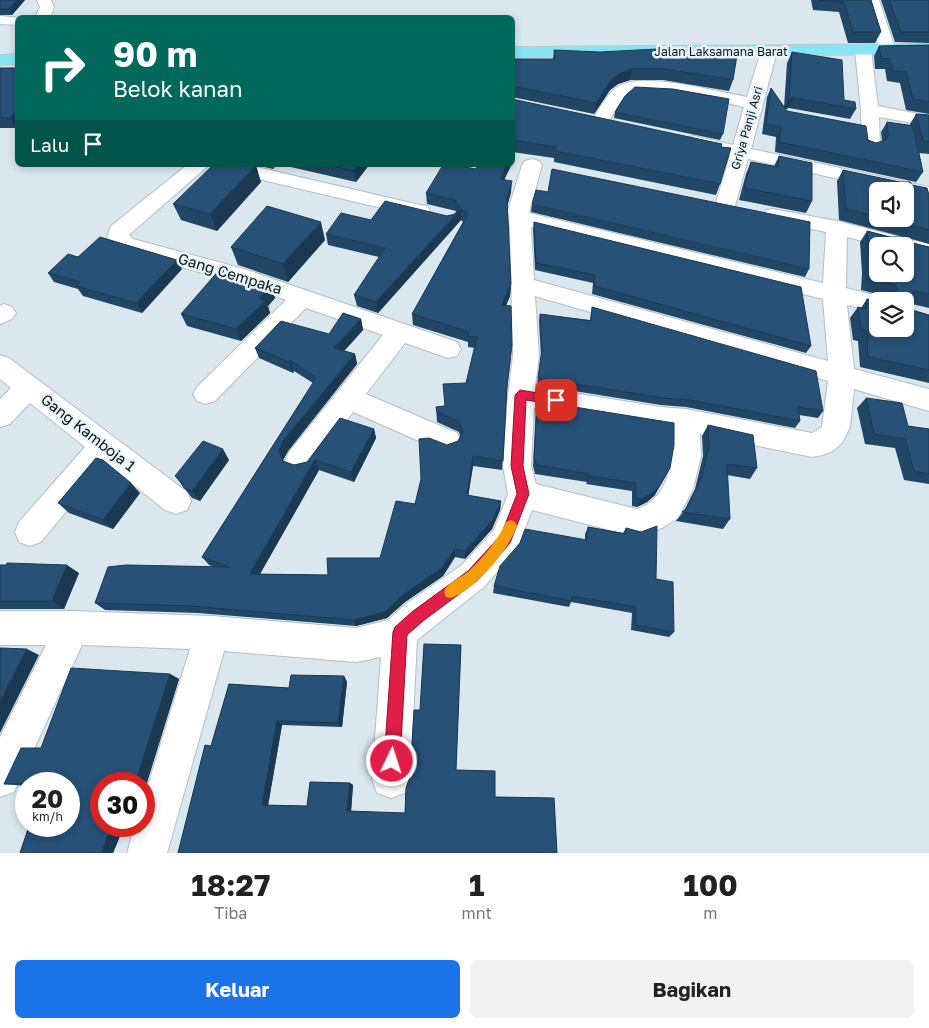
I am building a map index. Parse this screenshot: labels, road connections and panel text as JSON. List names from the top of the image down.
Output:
{
  "streets": {
    "main road": ["Jalan Laksamana Barat"],
    "street": ["Griya Panji Asri", "Gang Cempaka", "Gang Kamboja 1"]
  },
  "crossings": [
    ["Jalan Laksamana Barat", "Griya Panji Asri"]
  ],
  "page": {
    "turn": ["90 m", "Belok kanan"],
    "then": "Lalu",
    "speed": "20 km/h",
    "limit": "30",
    "eta": [
      "18:27",
      "Tiba",
      "1",
      "mnt",
      "100",
      "m"
    ],
    "buttons": ["Keluar", "Bagikan"]
  }
}
